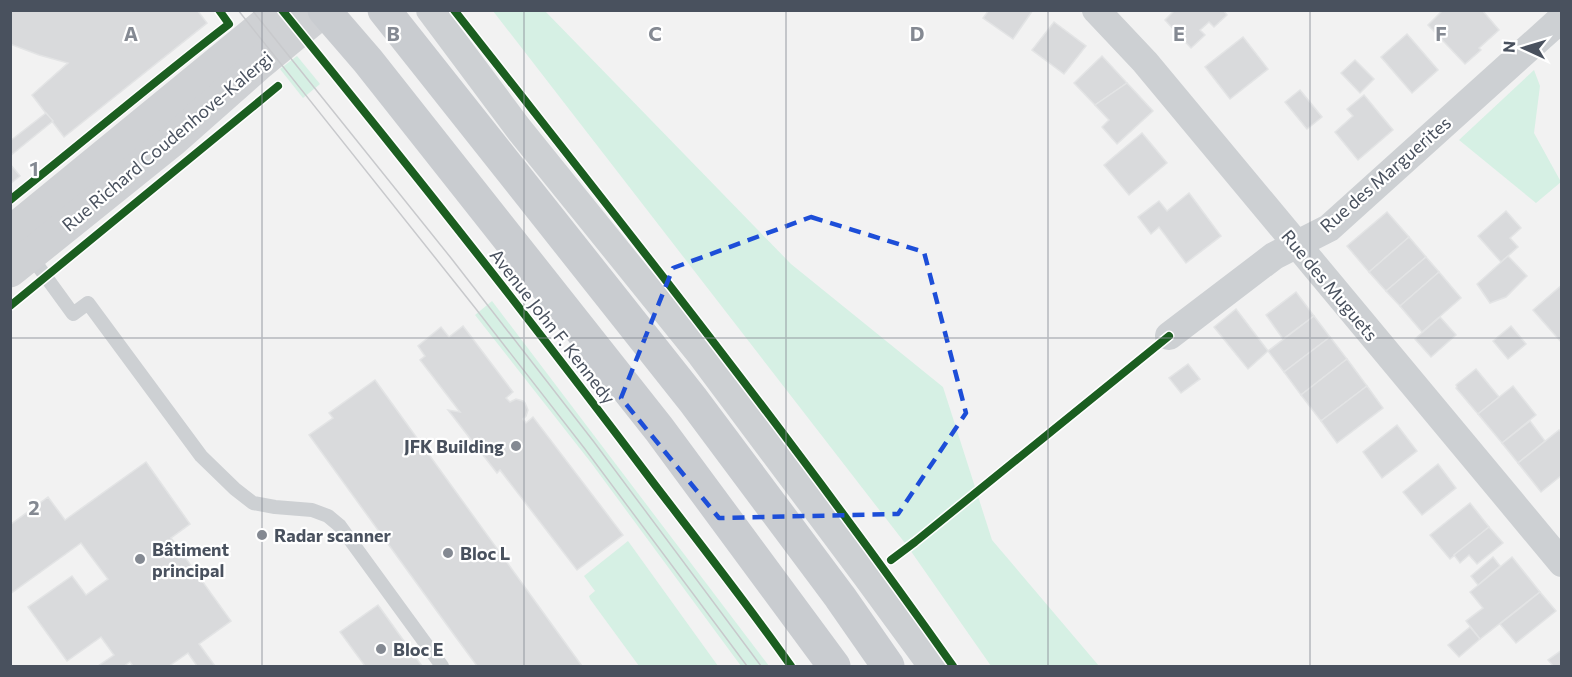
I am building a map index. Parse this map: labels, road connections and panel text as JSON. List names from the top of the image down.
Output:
{
  "streets": {
    "main road": ["Avenue John F. Kennedy"],
    "street": ["Rue Richard Coudenhove-Kalergi", "Rue des Marguerites", "Rue des Muguets"]
  },
  "crossings": [
    ["Rue Richard Coudenhove-Kalergi", "Avenue John F. Kennedy"],
    ["Rue des Marguerites", "Rue des Muguets"]
  ],
  "places": [
    "JFK Building",
    "Radar scanner",
    "Bloc L",
    "Bâtiment principal",
    "Bloc E"
  ],
  "north": "left",
  "grid": {
    "columns": [
      "A",
      "B",
      "C",
      "D",
      "E",
      "F"
    ],
    "rows": ["1", "2"]
  }
}
